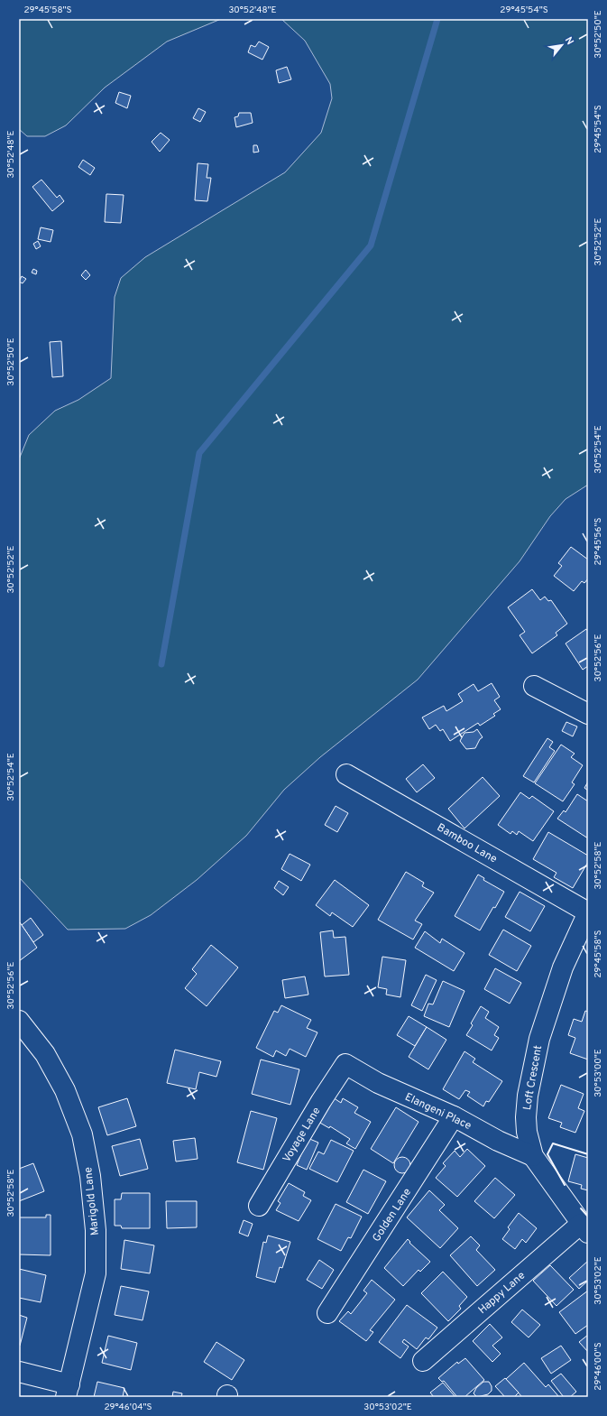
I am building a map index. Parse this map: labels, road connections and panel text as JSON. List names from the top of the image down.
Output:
{
  "streets": {
    "street": [
      "Bamboo Lane",
      "Loft Crescent",
      "Elangeni Place",
      "Voyage Lane",
      "Marigold Lane",
      "Golden Lane",
      "Happy Lane"
    ]
  },
  "crossings": [
    ["Bamboo Lane", "Loft Crescent"],
    ["Loft Crescent", "Elangeni Place"],
    ["Loft Crescent", "Happy Lane"],
    ["Elangeni Place", "Voyage Lane"],
    ["Elangeni Place", "Golden Lane"]
  ],
  "north": "top right",
  "coordinates": [
    "29°45'58\"S",
    "30°52'48\"E",
    "29°45'54\"S",
    "30°52'50\"E",
    "30°52'52\"E",
    "30°52'54\"E",
    "29°45'56\"S",
    "30°52'56\"E",
    "30°52'58\"E",
    "30°53'00\"E",
    "30°53'02\"E",
    "29°46'00\"S",
    "29°46'04\"S"
  ]
}
